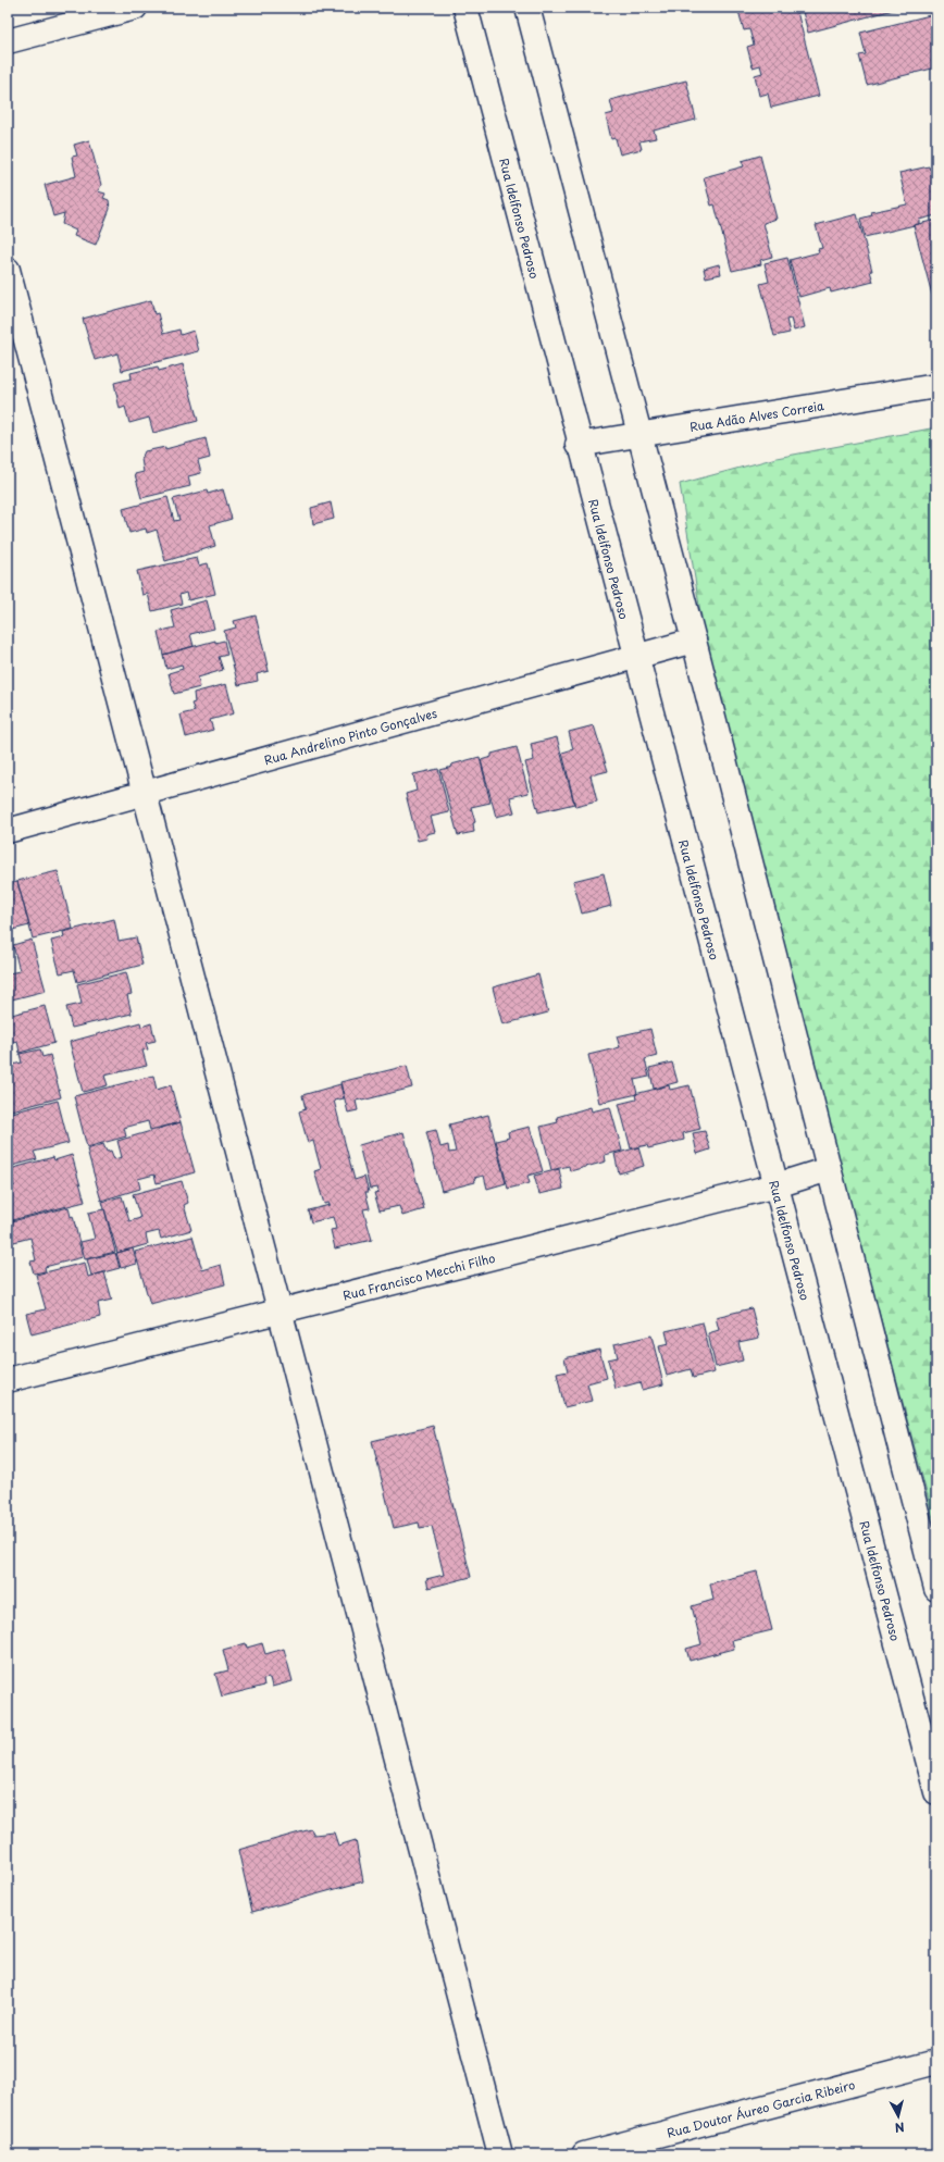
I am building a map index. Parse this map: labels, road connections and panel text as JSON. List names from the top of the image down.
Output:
{
  "streets": {
    "street": [
      "Rua Idelfonso Pedroso",
      "Rua Adão Alves Correia",
      "Rua Andrelino Pinto Gonçalves",
      "Rua Francisco Mecchi Filho",
      "Rua Doutor Áureo Garcia Ribeiro"
    ]
  },
  "crossings": [
    ["Rua Idelfonso Pedroso", "Rua Adão Alves Correia"],
    ["Rua Idelfonso Pedroso", "Rua Andrelino Pinto Gonçalves"],
    ["Rua Idelfonso Pedroso", "Rua Francisco Mecchi Filho"]
  ],
  "north": "bottom"
}
